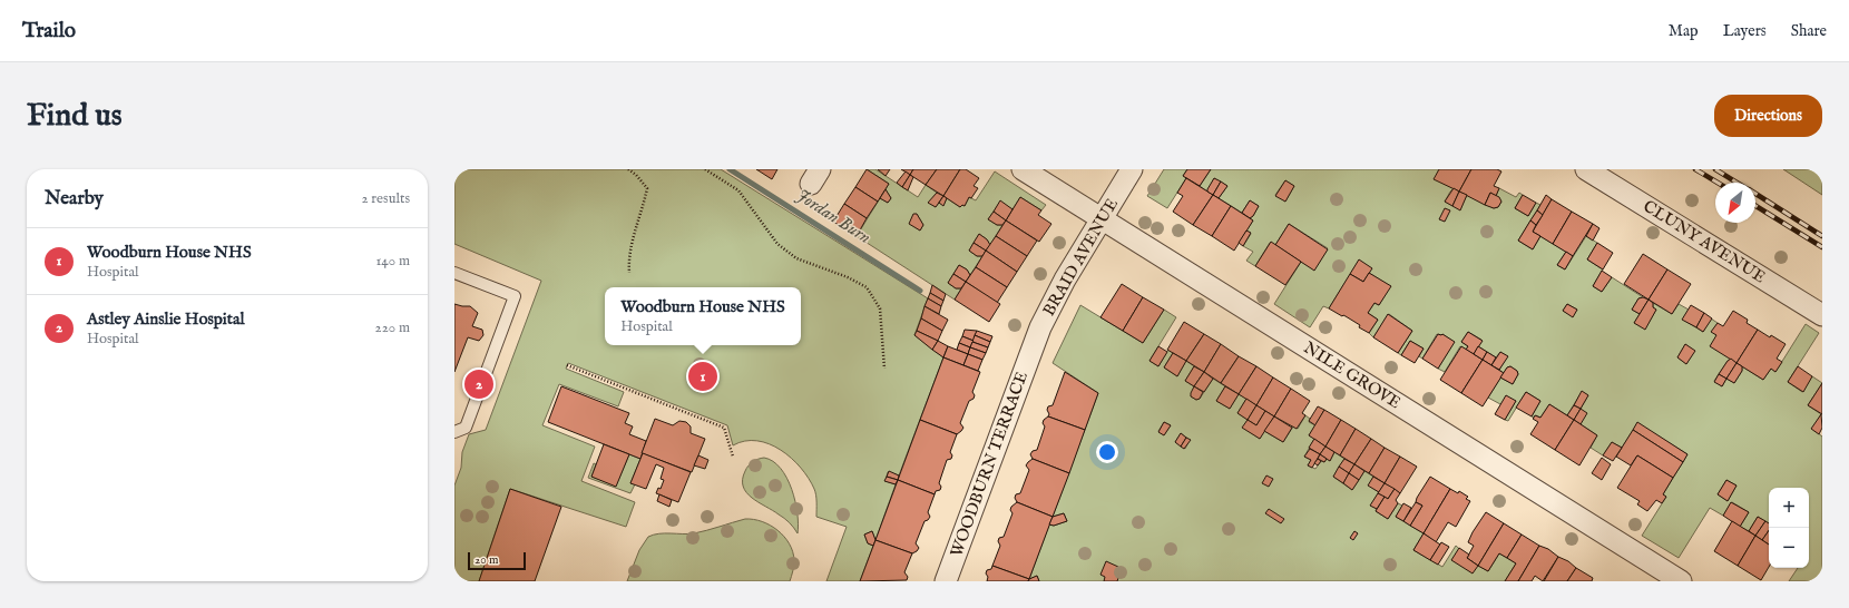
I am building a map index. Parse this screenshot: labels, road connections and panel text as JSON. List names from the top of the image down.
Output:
{
  "streets": {
    "street": [
      "CLUNY AVENUE",
      "BRAID AVENUE",
      "NILE GROVE",
      "WOODBURN TERRACE"
    ]
  },
  "crossings": [
    ["BRAID AVENUE", "NILE GROVE"],
    ["BRAID AVENUE", "WOODBURN TERRACE"]
  ],
  "water": ["Jordan Burn"],
  "scale_bar": "20 m",
  "north": "bottom left",
  "page": {
    "header": "Trailo",
    "nav": ["Map", "Layers", "Share"],
    "buttons": "Directions",
    "title": "Find us",
    "heading": ["Nearby", "2 results"],
    "list": [
      {
        "mark": "1",
        "name": "Woodburn House NHS",
        "note": "Hospital",
        "value": "140 m"
      },
      {
        "mark": "2",
        "name": "Astley Ainslie Hospital",
        "note": "Hospital",
        "value": "220 m"
      }
    ],
    "popup": ["Woodburn House NHS", "Hospital"],
    "pins": ["1", "2"],
    "map_buttons": ["+", "−"],
    "scale": "20 m"
  }
}
